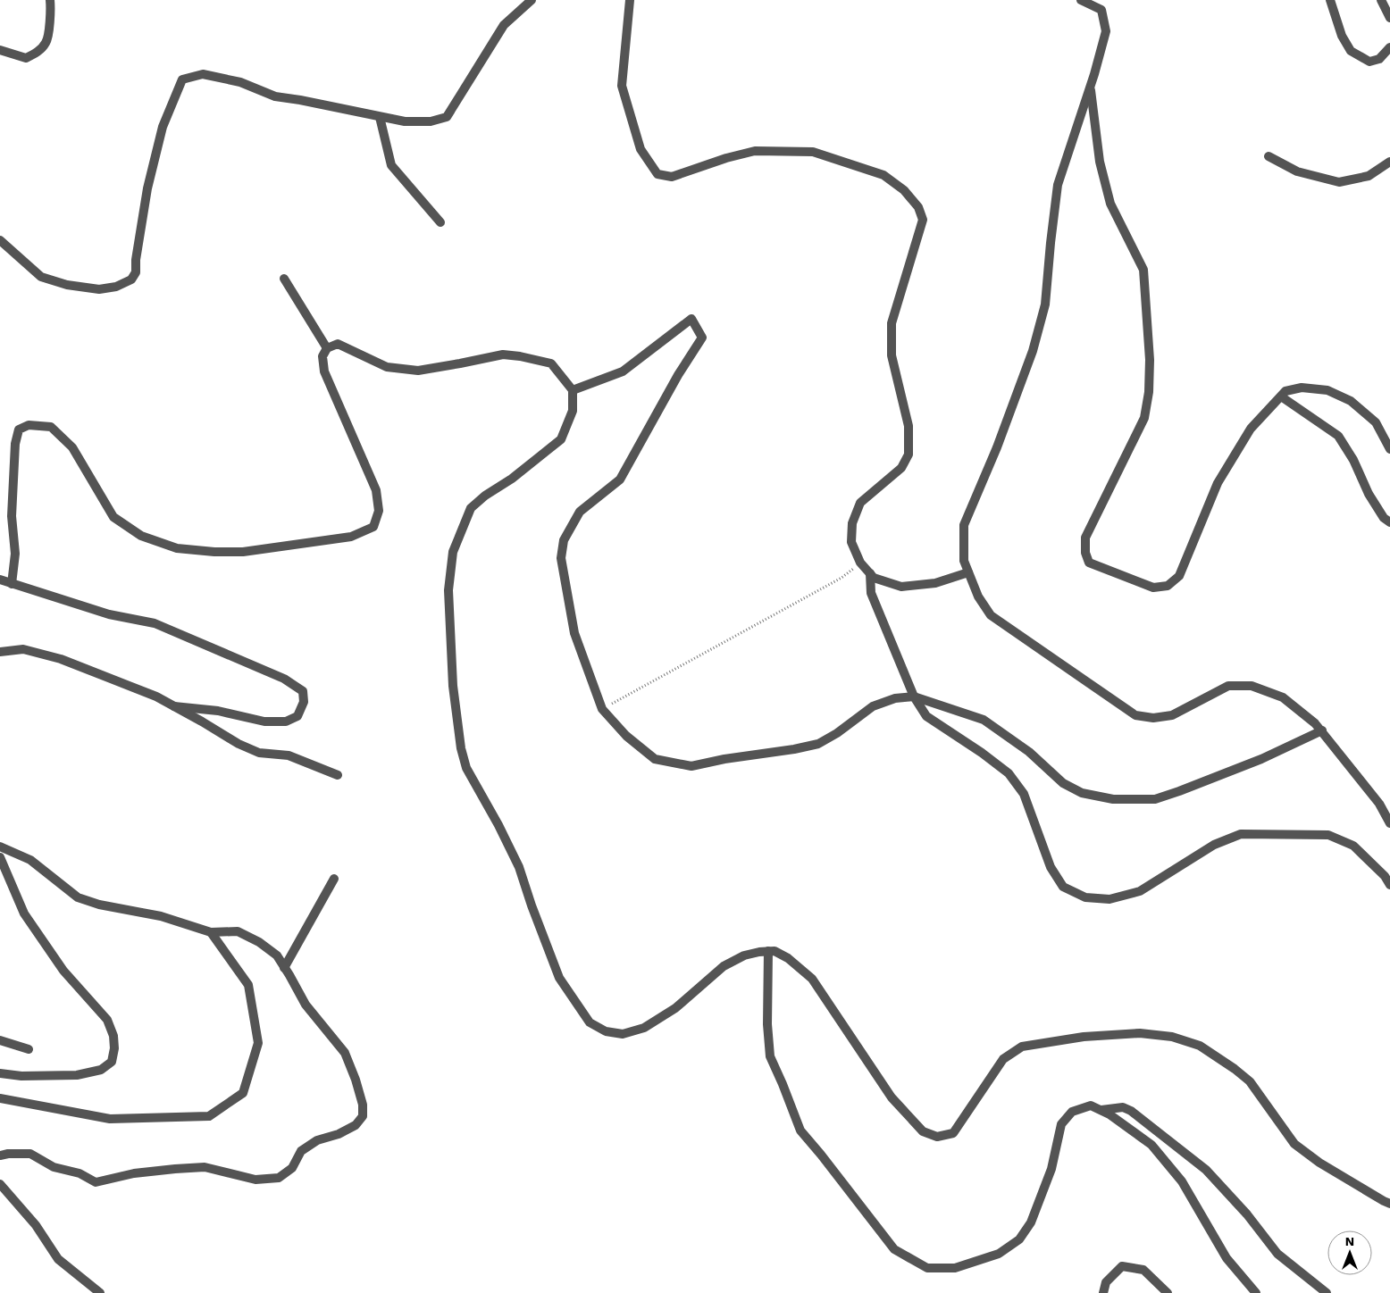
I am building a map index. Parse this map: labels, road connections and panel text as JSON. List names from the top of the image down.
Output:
{
  "north": "top"
}
